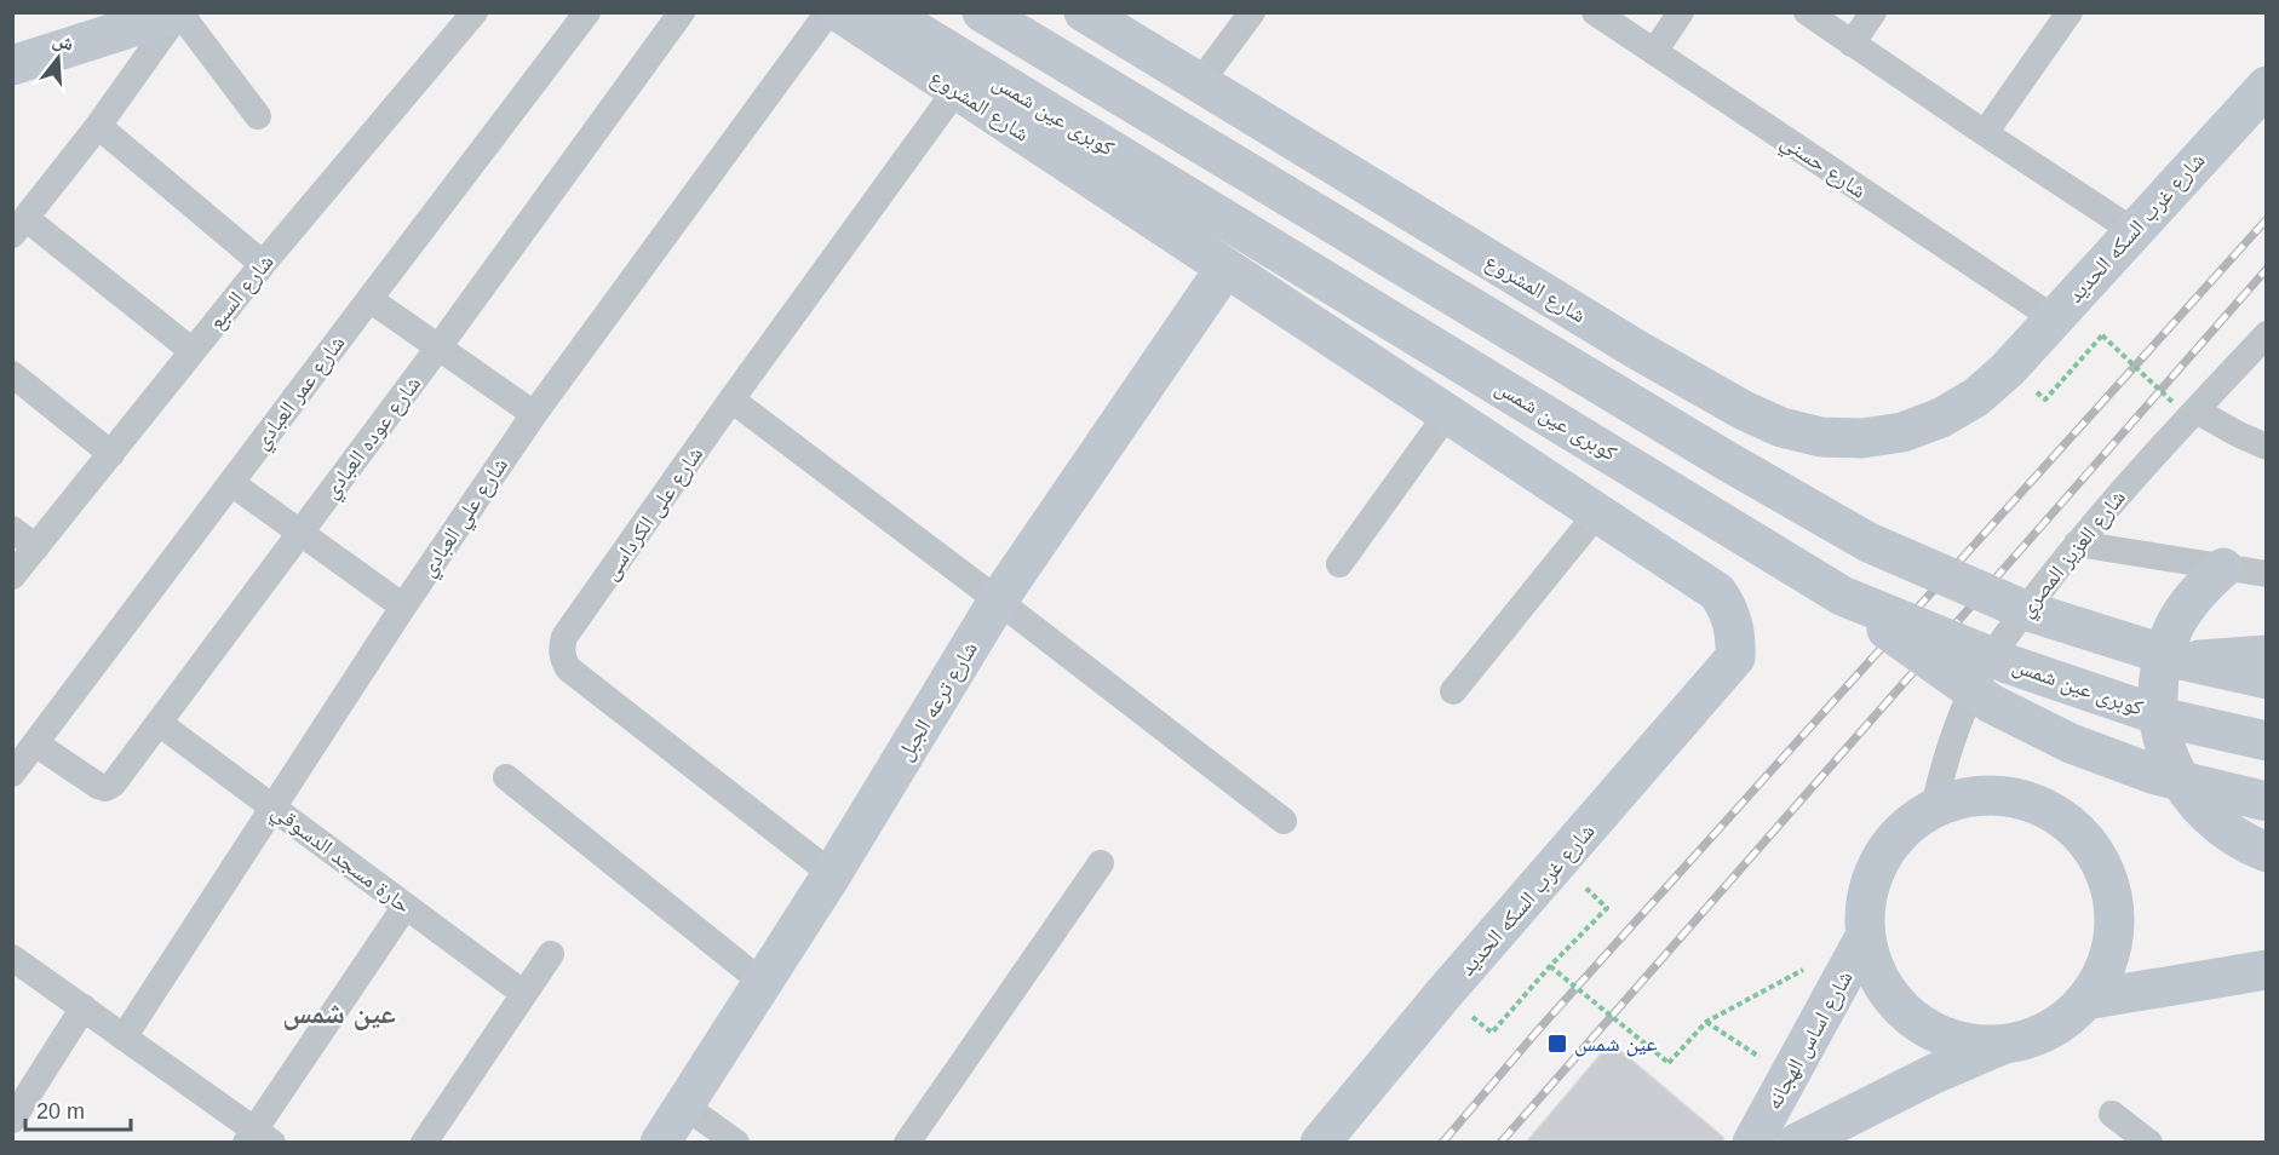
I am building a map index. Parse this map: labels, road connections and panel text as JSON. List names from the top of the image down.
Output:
{
  "streets": {
    "street": [
      "شارع المشروع",
      "كوبرى عين شمس",
      "شارع حسني",
      "شارع غرب السكه الحديد",
      "شارع السبع",
      "شارع عمر العبادي",
      "شارع عوده العبادي",
      "شارع على الكرداسى",
      "شارع علي العبادي",
      "شارع العزيز المصري",
      "شارع ترعه الجبل",
      "حارة مسجد الدسوقي",
      "شارع اساس الهجانه"
    ]
  },
  "crossings": [
    ["شارع المشروع", "شارع غرب السكه الحديد"],
    ["شارع المشروع", "شارع على الكرداسى"],
    ["شارع المشروع", "شارع ترعه الجبل"],
    ["شارع حسني", "شارع غرب السكه الحديد"],
    ["شارع عمر العبادي", "شارع عوده العبادي"],
    ["شارع عوده العبادي", "حارة مسجد الدسوقي"],
    ["شارع على الكرداسى", "شارع ترعه الجبل"],
    ["شارع علي العبادي", "حارة مسجد الدسوقي"],
    ["شارع العزيز المصري", "شارع اساس الهجانه"]
  ],
  "districts": ["عين شمس"],
  "places": {
    "transit": ["عين شمس"]
  },
  "scale_bar": "20 m",
  "north": "top"
}
